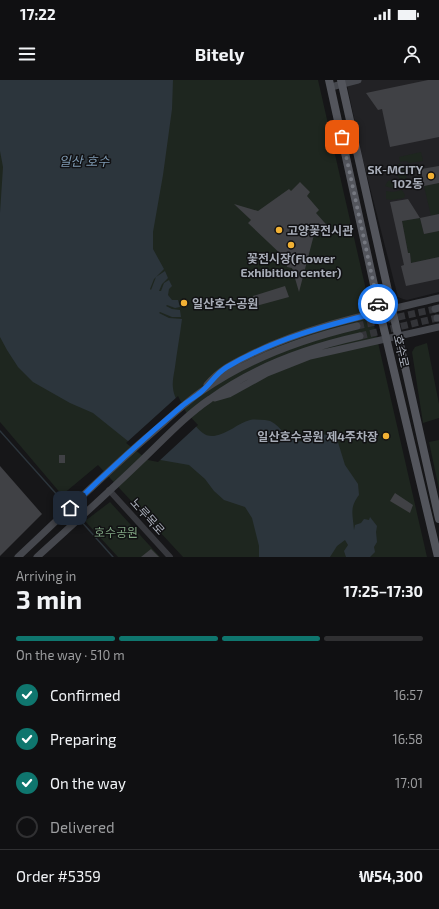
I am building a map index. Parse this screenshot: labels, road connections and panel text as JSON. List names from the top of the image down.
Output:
{
  "streets": {
    "main road": ["호수로"],
    "street": ["노루목로"]
  },
  "water": ["일산 호수"],
  "parks": ["호수공원"],
  "places": [
    "SK-MCITY 102동",
    "고양꽃전시관",
    "꽃전시장(Flower Exhibition center)",
    "일산호수공원",
    "일산호수공원 제4주차장"
  ],
  "page": {
    "status": "17:22",
    "header": "Bitely",
    "heading": ["3 min", "Arriving in", "17:25–17:30"],
    "panel": ["Order #5359", "₩54,300"],
    "bar": "On the way · 510 m",
    "list": [
      ["Confirmed", "16:57"],
      ["Preparing", "16:58"],
      ["On the way", "17:01"],
      "Delivered"
    ]
  }
}
